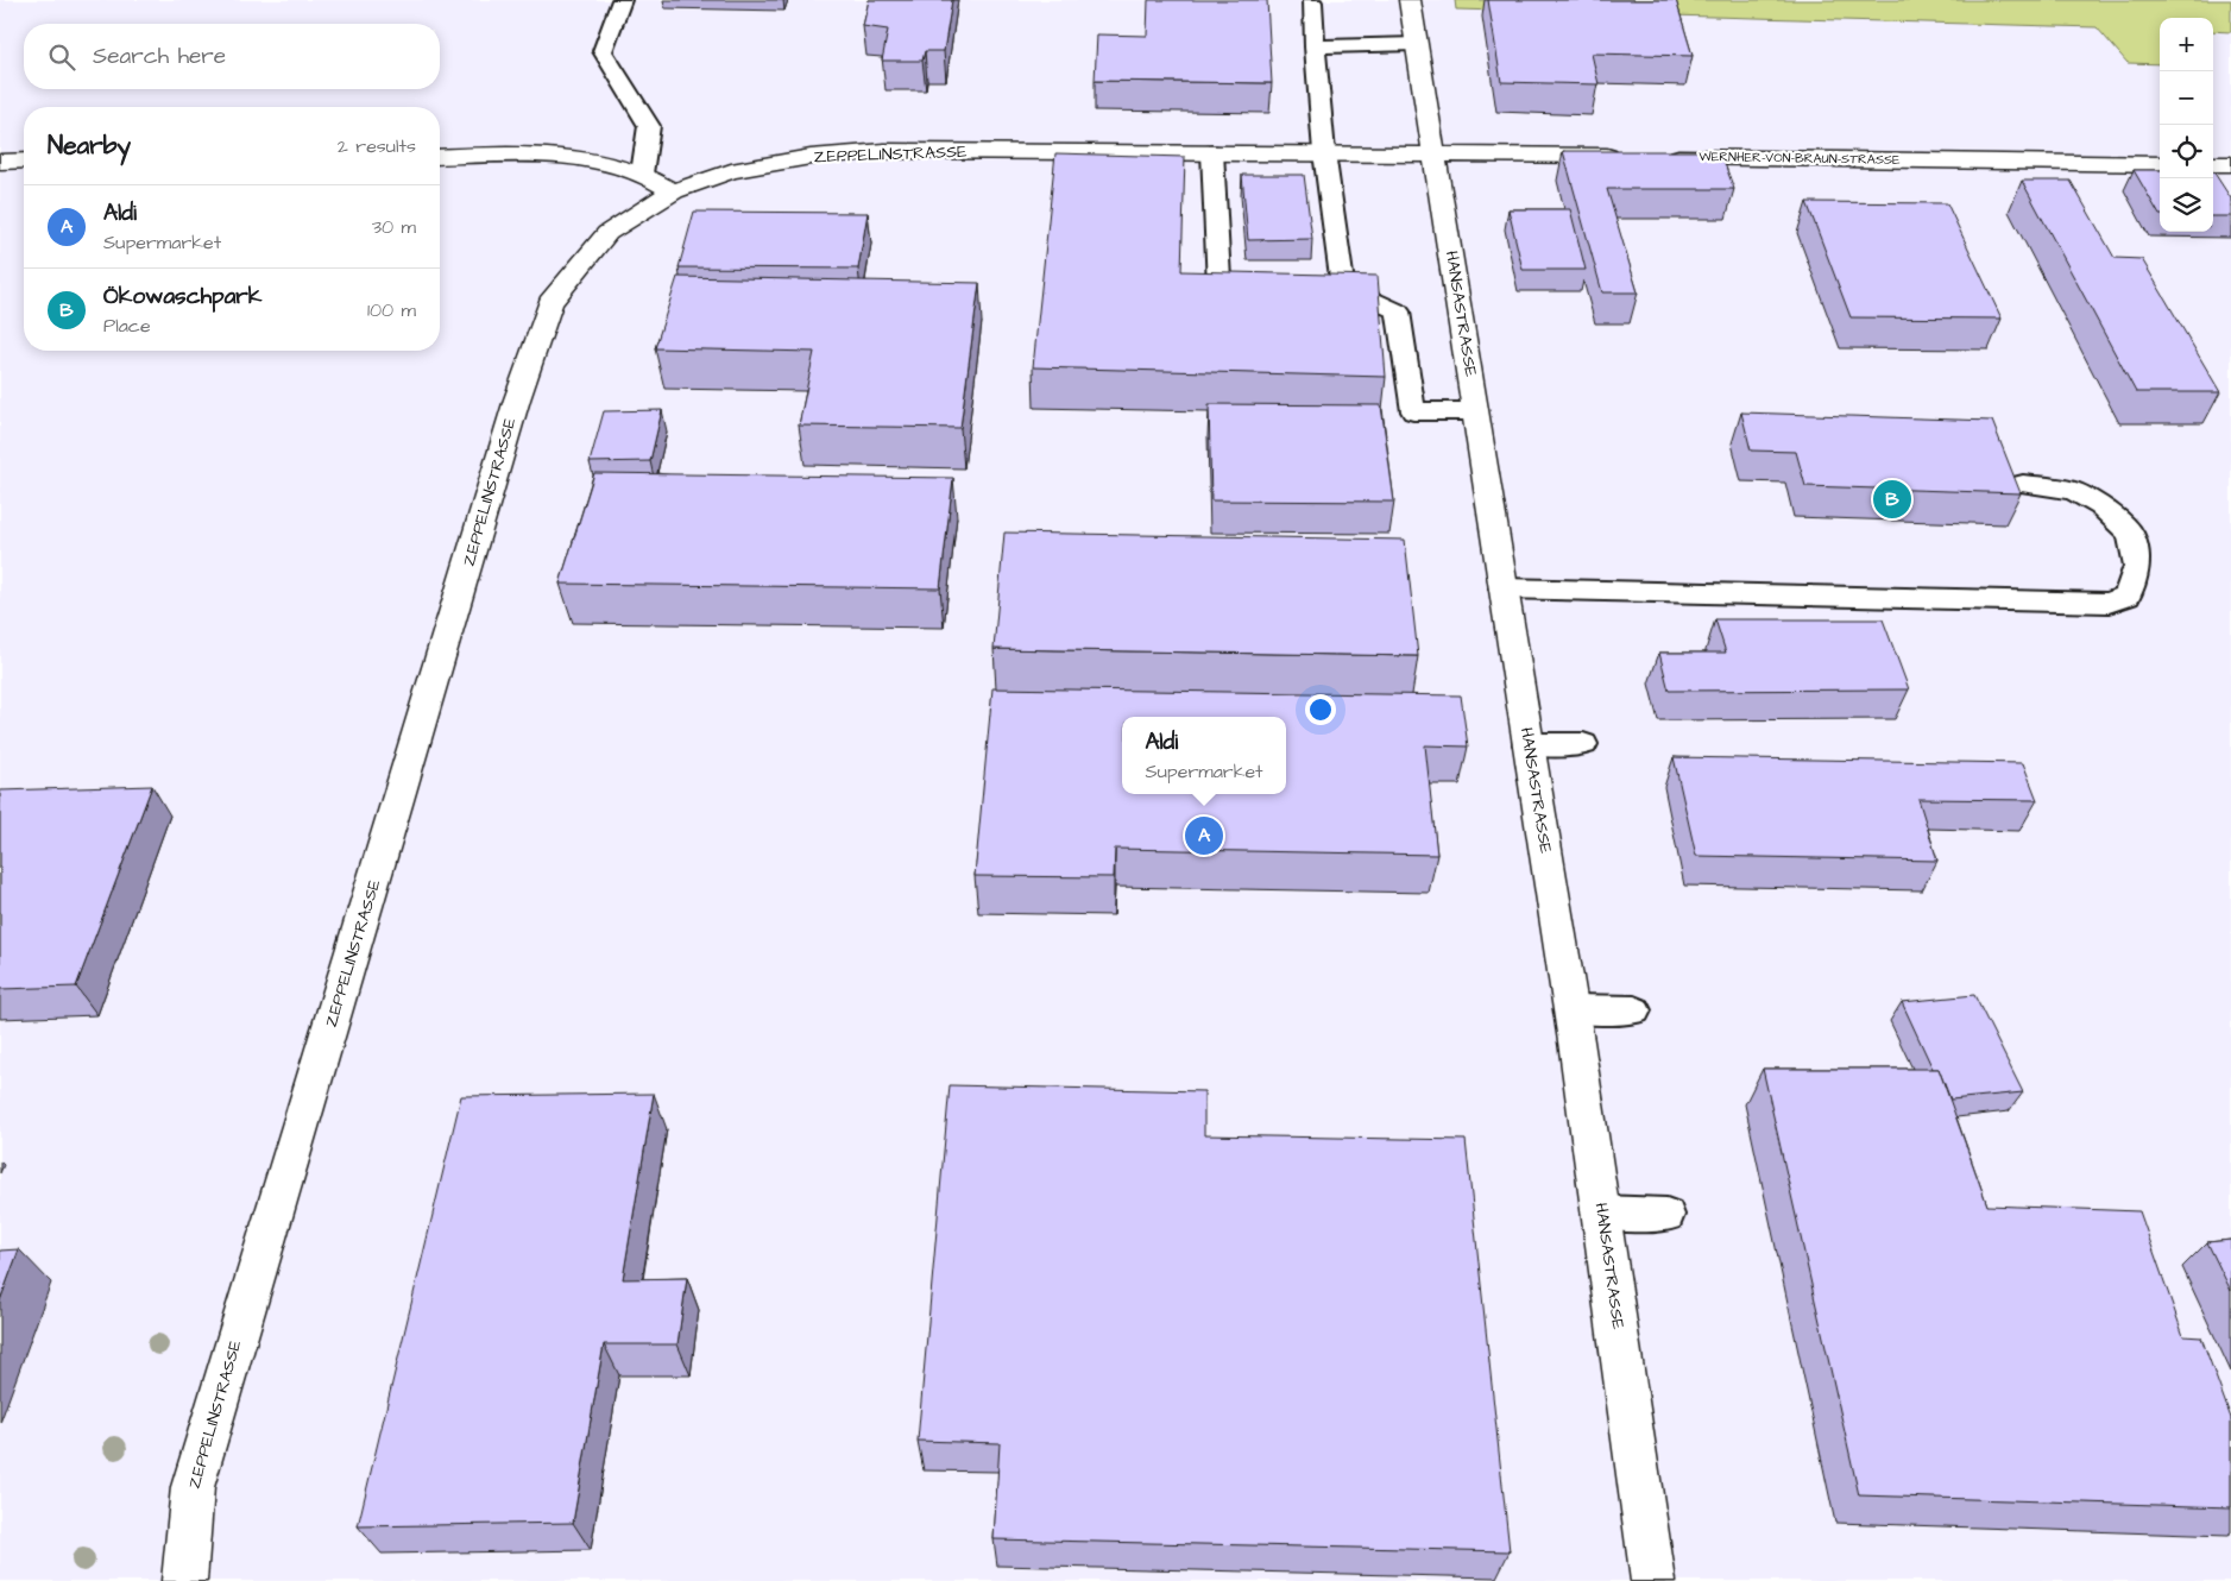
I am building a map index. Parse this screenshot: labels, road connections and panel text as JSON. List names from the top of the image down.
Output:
{
  "streets": {
    "street": ["ZEPPELINSTRASSE", "WERNHER-VON-BRAUN-STRASSE", "HANSASTRASSE"]
  },
  "crossings": [
    ["ZEPPELINSTRASSE", "HANSASTRASSE"]
  ],
  "page": {
    "map_buttons": ["+", "−"],
    "search": "Search here",
    "heading": ["Nearby", "2 results"],
    "list": [
      {
        "mark": "A",
        "name": "Aldi",
        "note": "Supermarket",
        "value": "30 m"
      },
      {
        "mark": "B",
        "name": "Ökowaschpark",
        "note": "Place",
        "value": "100 m"
      }
    ],
    "pins": ["B", "A"],
    "popup": ["Aldi", "Supermarket"]
  }
}
